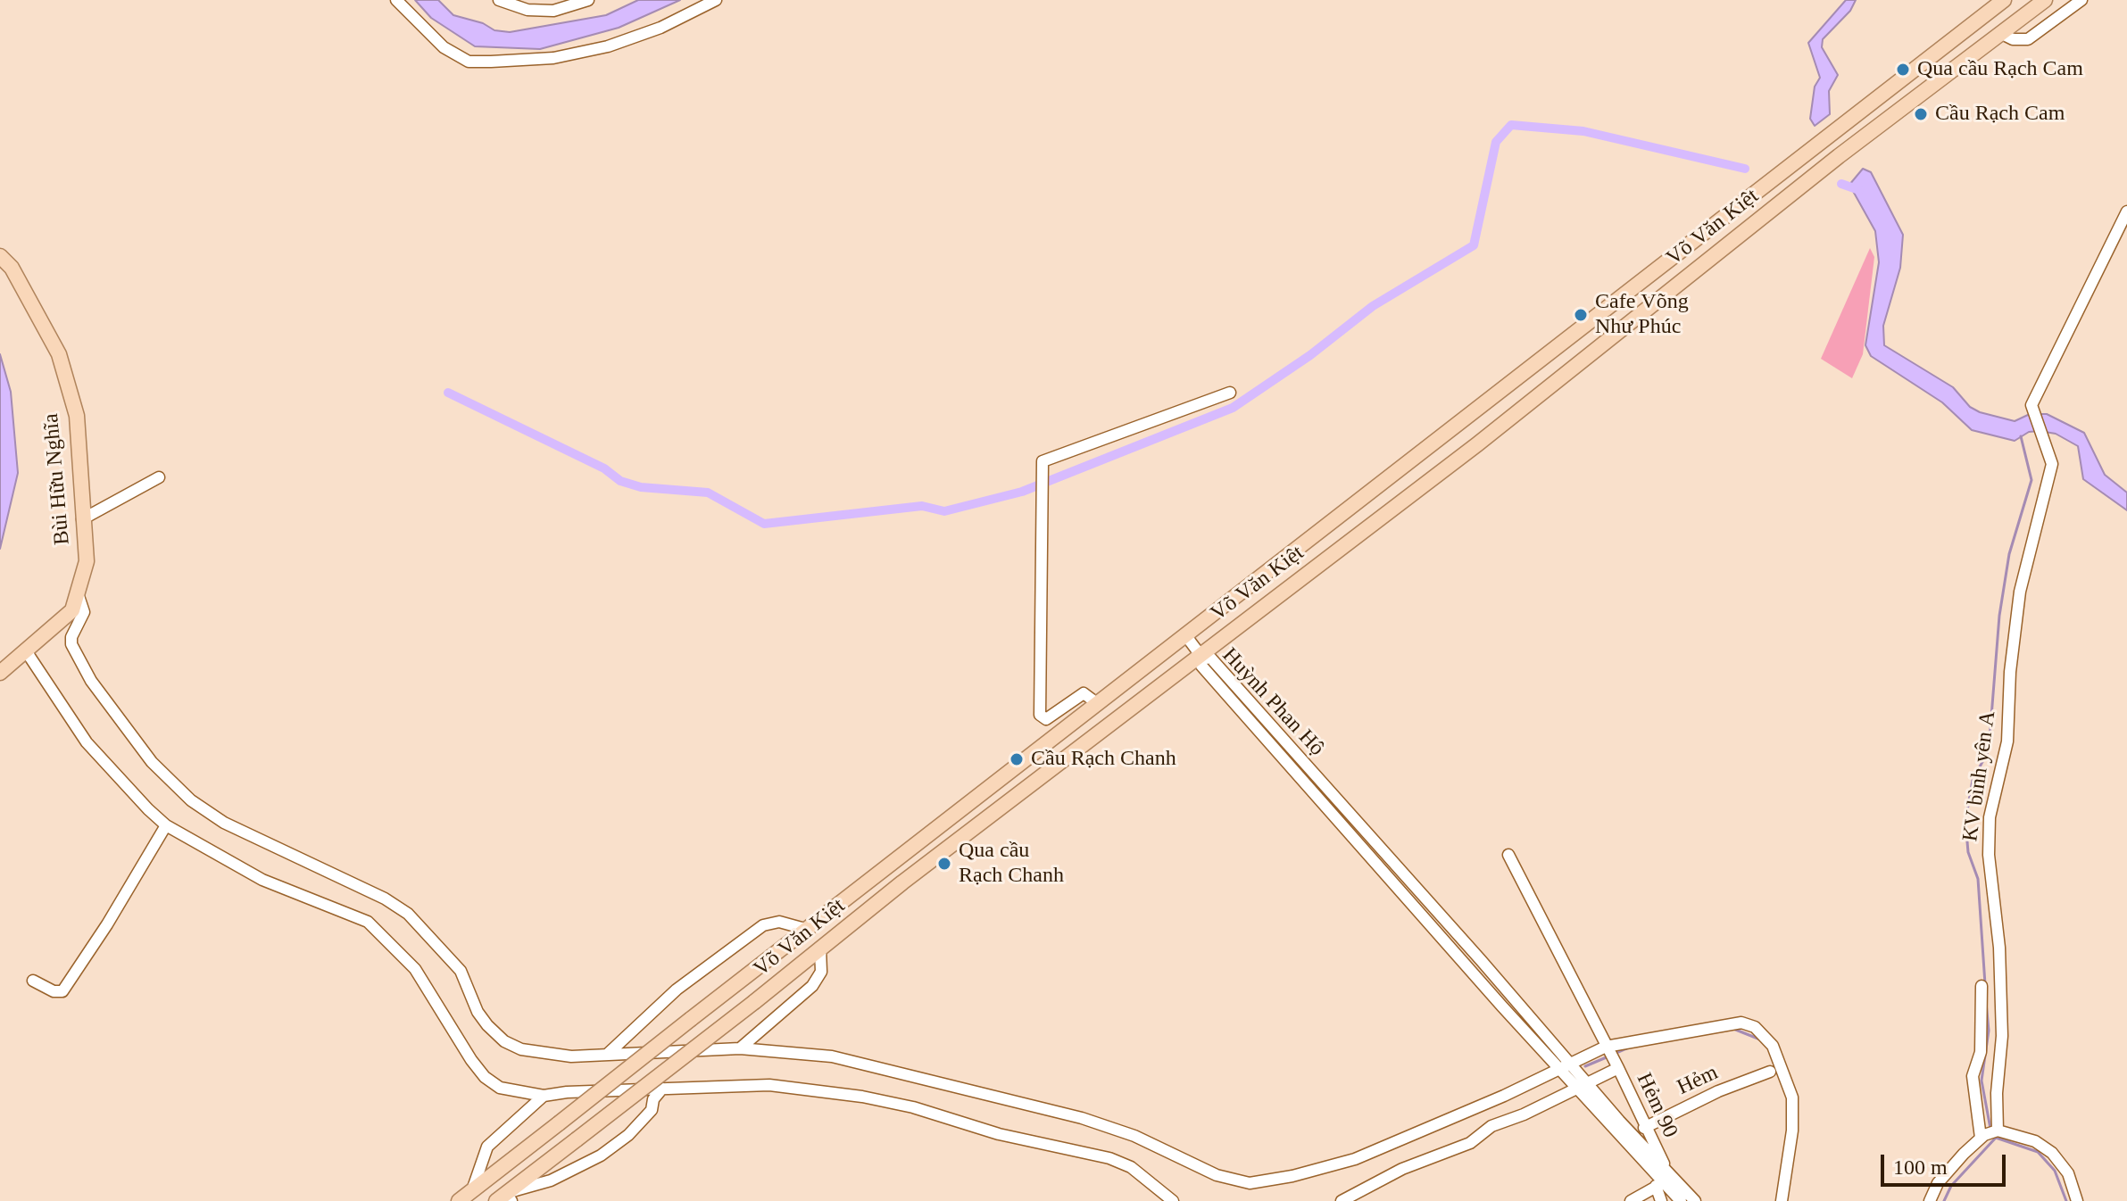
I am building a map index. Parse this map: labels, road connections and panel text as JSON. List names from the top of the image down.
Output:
{
  "streets": {
    "main road": ["Võ Văn Kiệt", "Bùi Hữu Nghĩa"],
    "street": [
      "Huỳnh Phan Hộ",
      "KV bình yên A",
      "Hẻm",
      "Hẻm 90"
    ]
  },
  "crossings": [
    ["Võ Văn Kiệt", "Huỳnh Phan Hộ"],
    ["Huỳnh Phan Hộ", "Hẻm 90"],
    ["Hẻm", "Hẻm 90"]
  ],
  "places": [
    "Qua cầu Rạch Cam",
    "Cầu Rạch Cam",
    "Cafe Võng Như Phúc",
    "Cầu Rạch Chanh",
    "Qua cầu Rạch Chanh"
  ],
  "scale_bar": "100 m"
}
